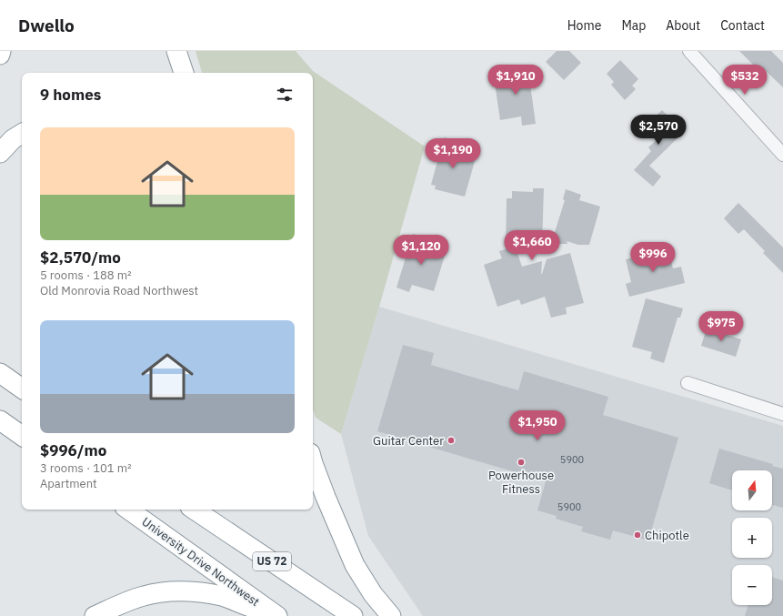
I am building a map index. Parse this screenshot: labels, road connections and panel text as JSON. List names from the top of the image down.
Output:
{
  "streets": {
    "highway": ["University Drive Northwest", "US 72"]
  },
  "places": ["Guitar Center", "Powerhouse Fitness", "Chipotle"],
  "house_numbers": ["5900", "5900"],
  "north": "top",
  "page": {
    "header": "Dwello",
    "nav": [
      "Home",
      "Map",
      "About",
      "Contact"
    ],
    "price": [
      "$1,910",
      "$532",
      "$2,570",
      "$1,190",
      "$1,660",
      "$1,120",
      "$996",
      "$975",
      "$1,950"
    ],
    "heading": "9 homes",
    "list": [
      {
        "name": "$2,570/mo",
        "note": "5 rooms · 188 m² · Old Monrovia Road Northwest"
      },
      {
        "name": "$996/mo",
        "note": "3 rooms · 101 m² · Apartment"
      }
    ],
    "map_buttons": ["+", "−"]
  }
}
